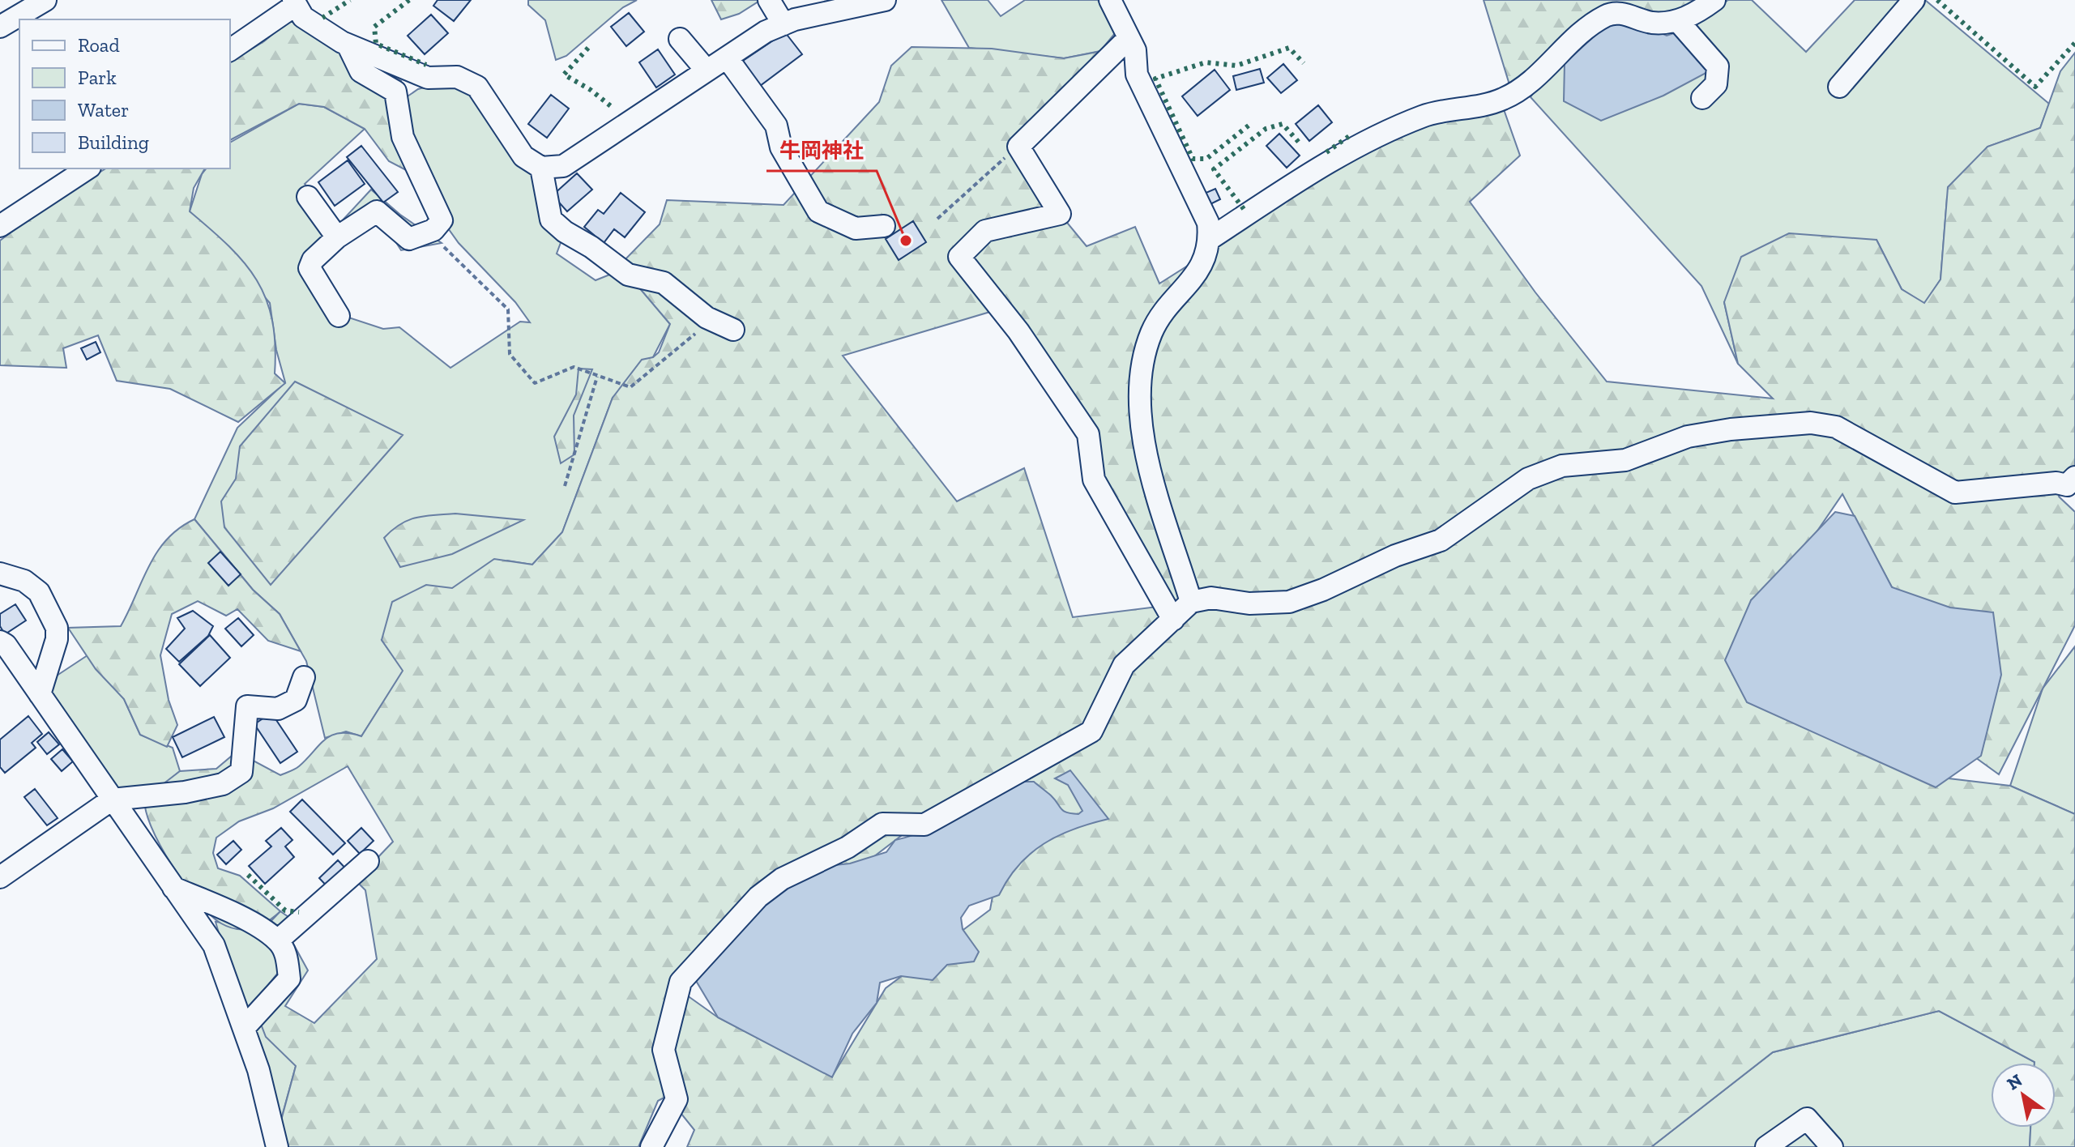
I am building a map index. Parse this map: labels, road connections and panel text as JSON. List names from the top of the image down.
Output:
{
  "places": ["牛岡神社"],
  "legend": [
    "Road",
    "Park",
    "Water",
    "Building"
  ],
  "north": "top left"
}
